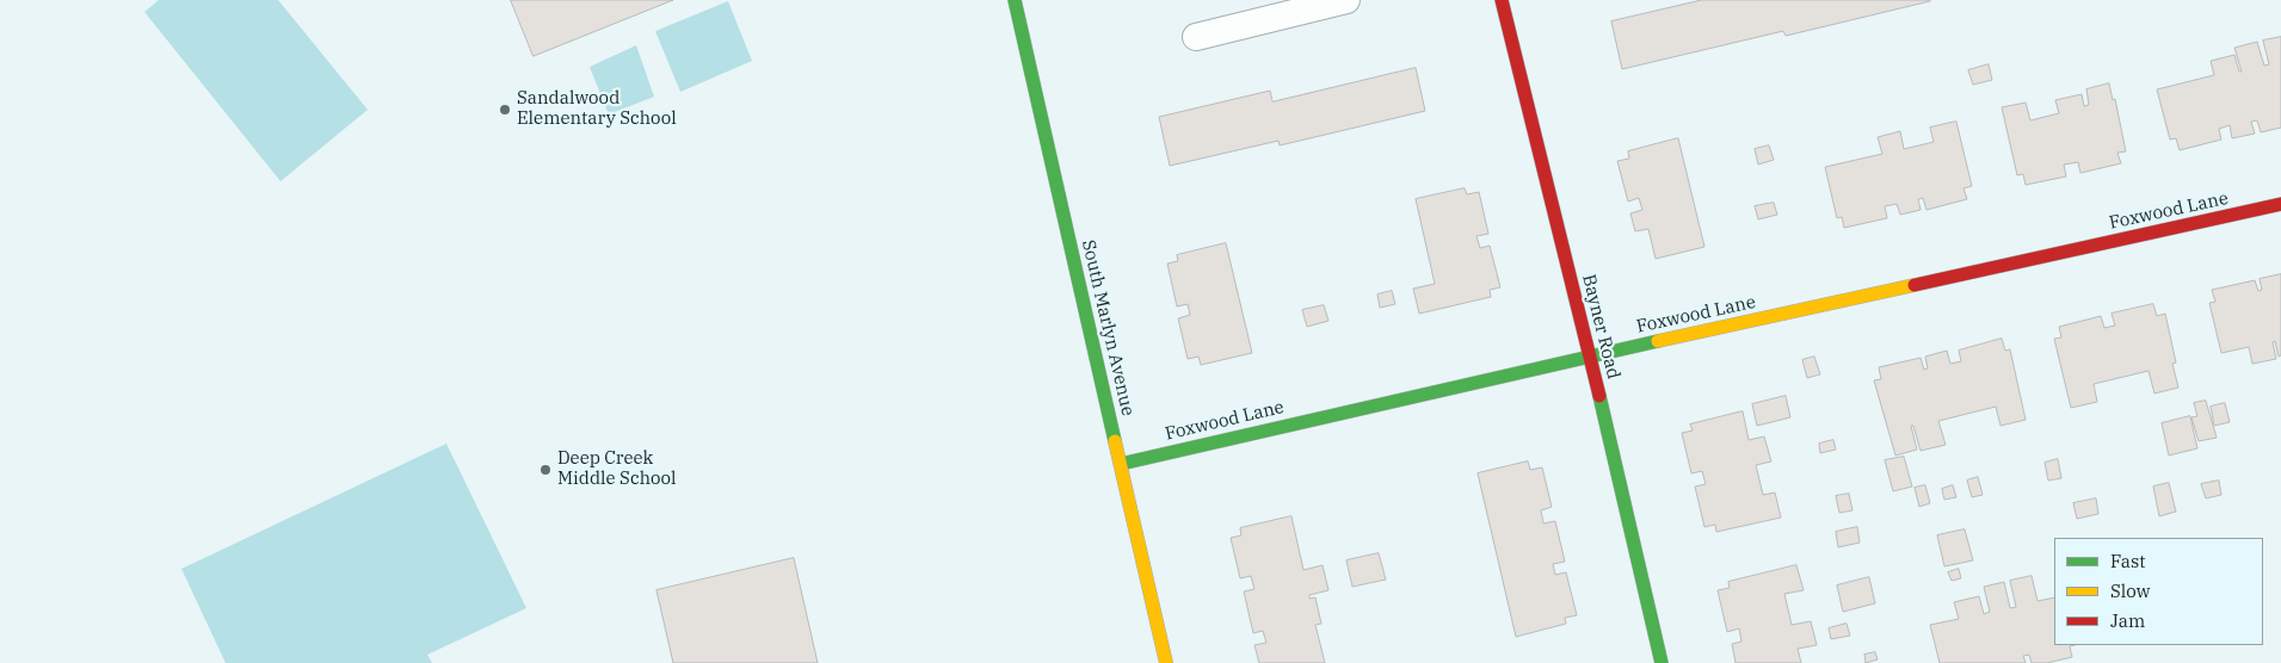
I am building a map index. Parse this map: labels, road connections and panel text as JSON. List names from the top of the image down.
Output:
{
  "streets": {
    "street": ["Foxwood Lane", "Bayner Road", "South Marlyn Avenue"]
  },
  "crossings": [
    ["Foxwood Lane", "Bayner Road"],
    ["Foxwood Lane", "South Marlyn Avenue"]
  ],
  "places": ["Sandalwood Elementary School", "Deep Creek Middle School"],
  "legend": ["Fast", "Slow", "Jam"]
}
